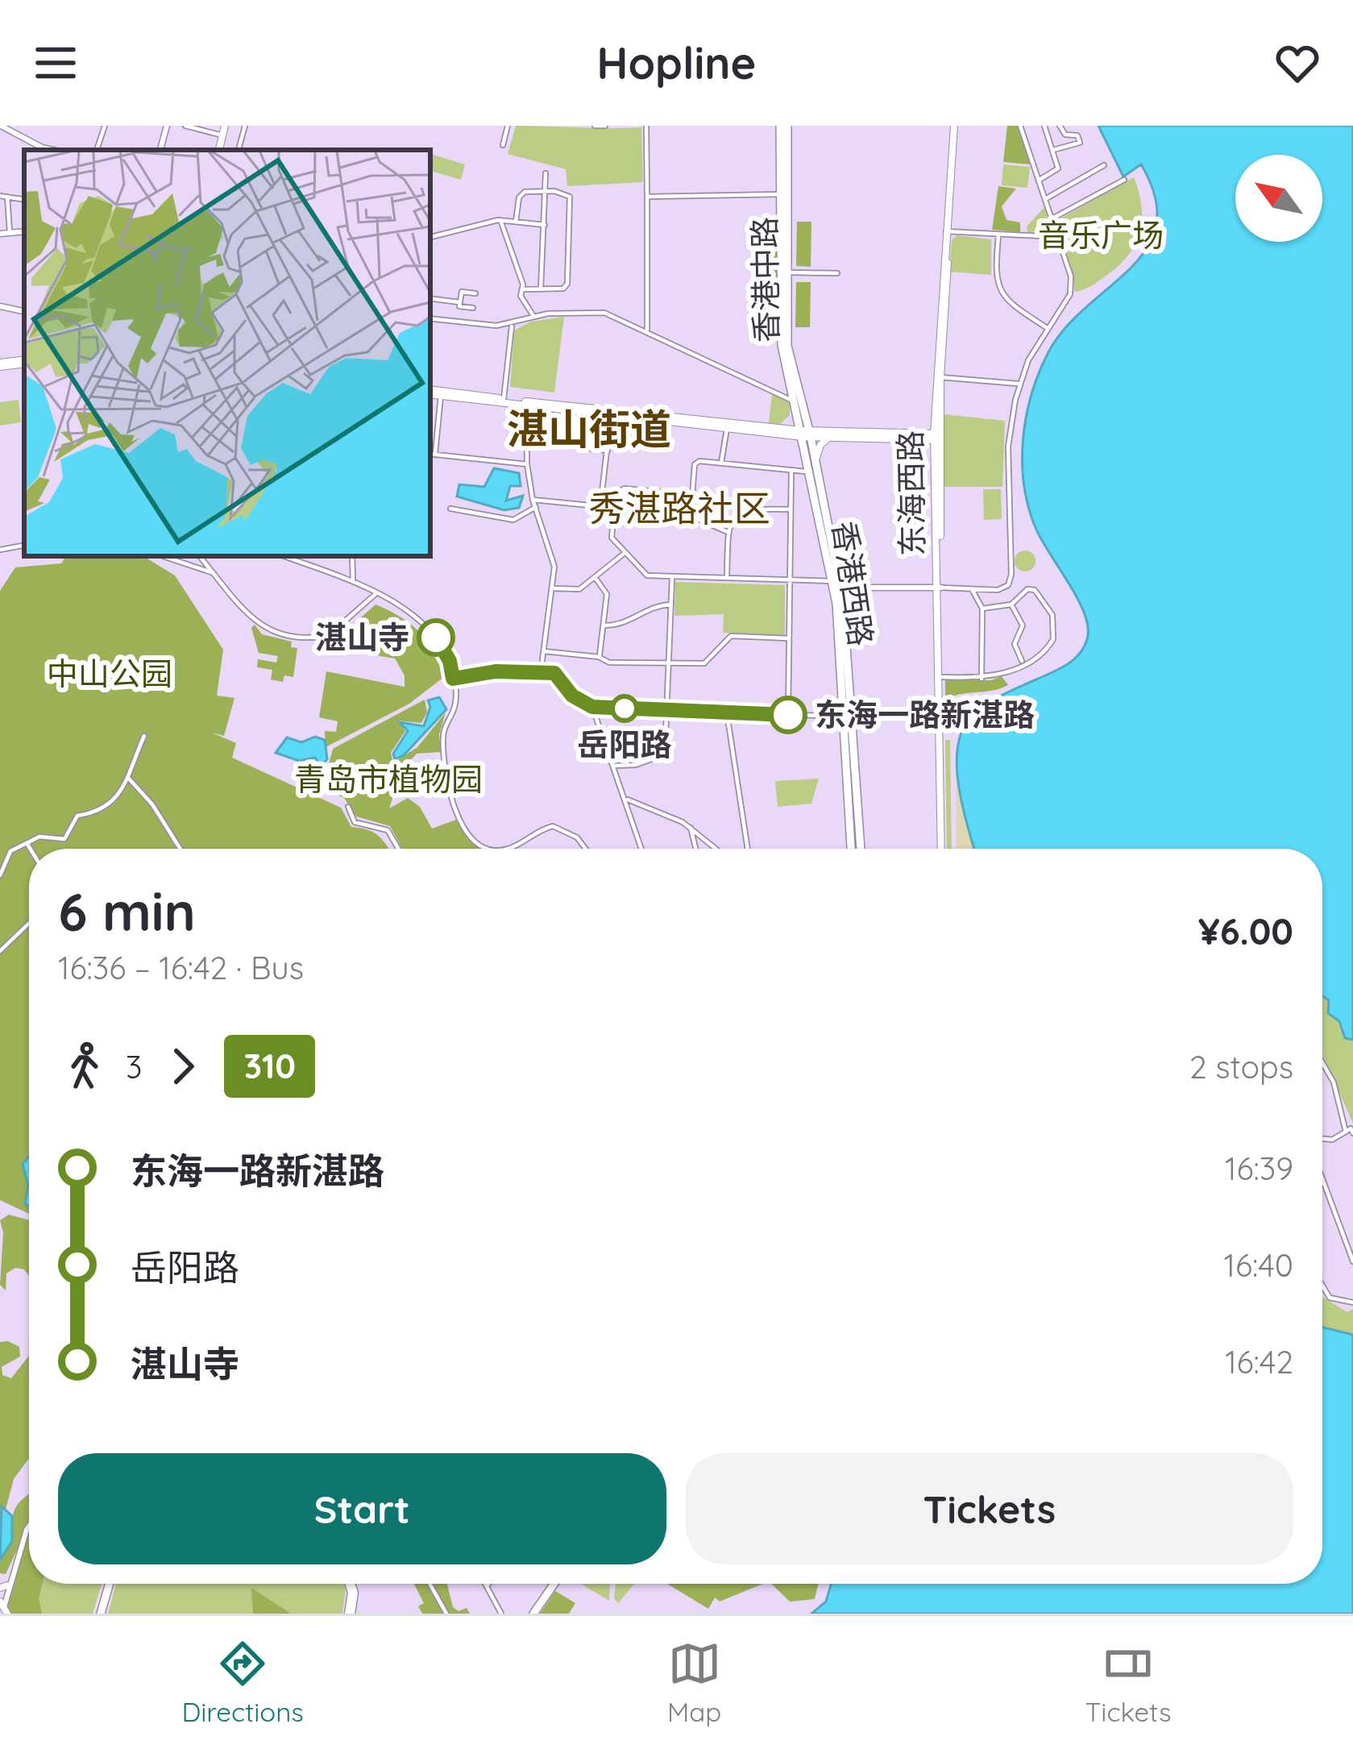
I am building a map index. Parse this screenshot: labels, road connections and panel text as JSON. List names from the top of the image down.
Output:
{
  "streets": {
    "main road": ["香港中路", "东海西路", "香港西路"]
  },
  "crossings": [
    ["香港中路", "香港西路"]
  ],
  "districts": ["湛山街道", "秀湛路社区"],
  "parks": ["音乐广场", "中山公园", "青岛市植物园"],
  "places": ["湛山寺", "岳阳路", "东海一路新湛路"],
  "lines": ["bus line 310"],
  "north": "top left",
  "page": {
    "header": "Hopline",
    "heading": ["6 min", "16:36 – 16:42 · Bus", "¥6.00"],
    "legs": ["3", "310", "2 stops"],
    "list": [
      {
        "name": "东海一路新湛路",
        "value": "16:39"
      },
      {
        "name": "岳阳路",
        "value": "16:40"
      },
      {
        "name": "湛山寺",
        "value": "16:42"
      }
    ],
    "buttons": ["Start", "Tickets"],
    "tabs": ["Directions", "Map", "Tickets"]
  }
}
